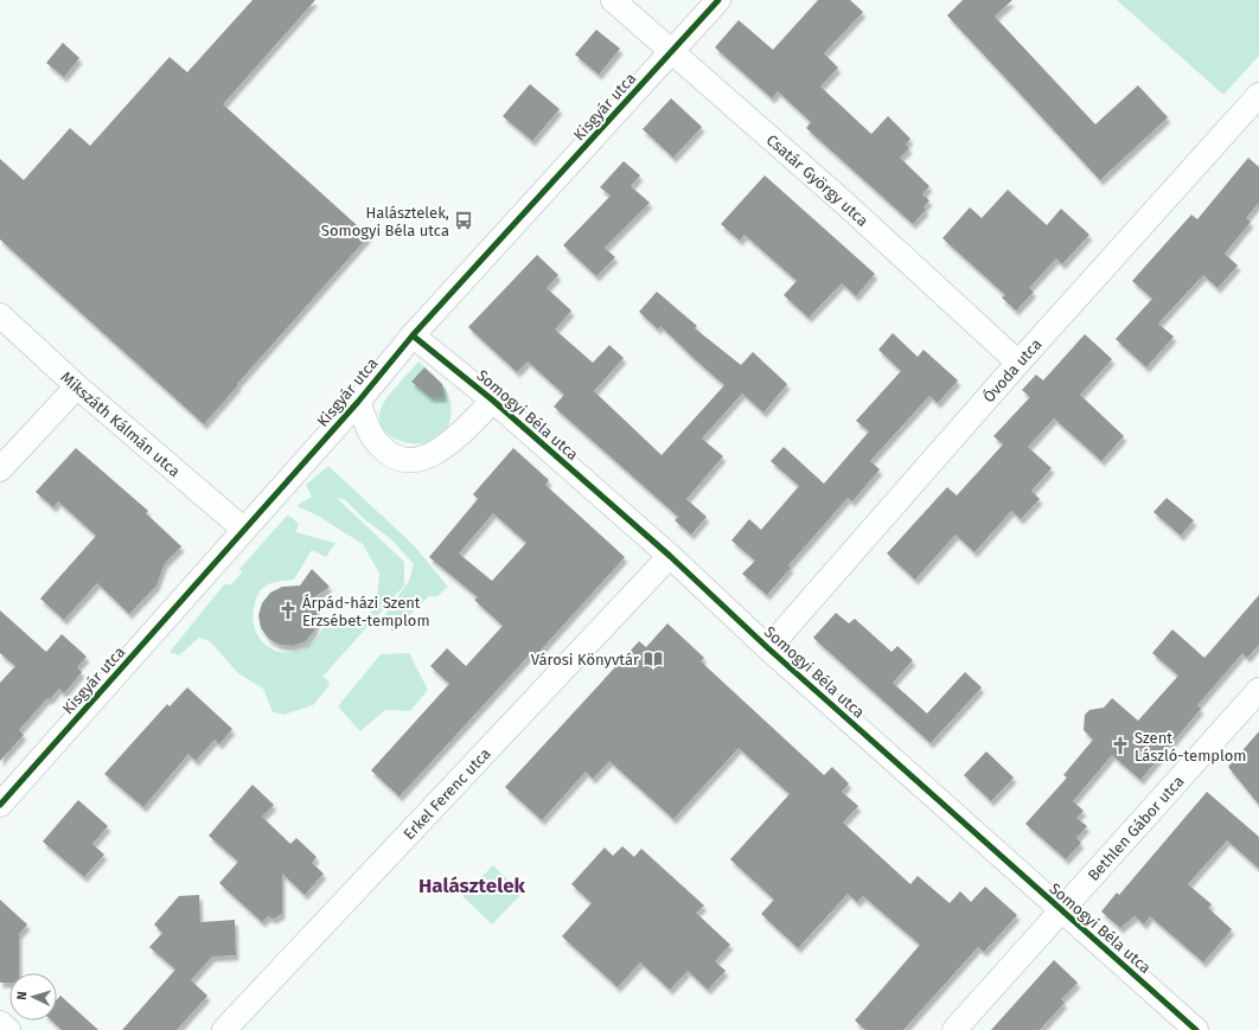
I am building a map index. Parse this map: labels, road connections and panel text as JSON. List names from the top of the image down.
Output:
{
  "streets": {
    "street": [
      "Kisgyár utca",
      "Csatár György utca",
      "Óvoda utca",
      "Somogyi Béla utca",
      "Mikszáth Kálmán utca",
      "Erkel Ferenc utca",
      "Bethlen Gábor utca"
    ]
  },
  "crossings": [
    ["Kisgyár utca", "Csatár György utca"],
    ["Kisgyár utca", "Somogyi Béla utca"],
    ["Kisgyár utca", "Mikszáth Kálmán utca"],
    ["Csatár György utca", "Óvoda utca"],
    ["Óvoda utca", "Somogyi Béla utca"],
    ["Somogyi Béla utca", "Erkel Ferenc utca"],
    ["Somogyi Béla utca", "Bethlen Gábor utca"]
  ],
  "districts": ["Halásztelek"],
  "places": {
    "bus stop": ["Halásztelek, Somogyi Béla utca"],
    "church": ["Árpád-házi Szent Erzsébet-templom", "Szent László-templom"],
    "library": ["Városi Könyvtár"]
  },
  "north": "left"
}
